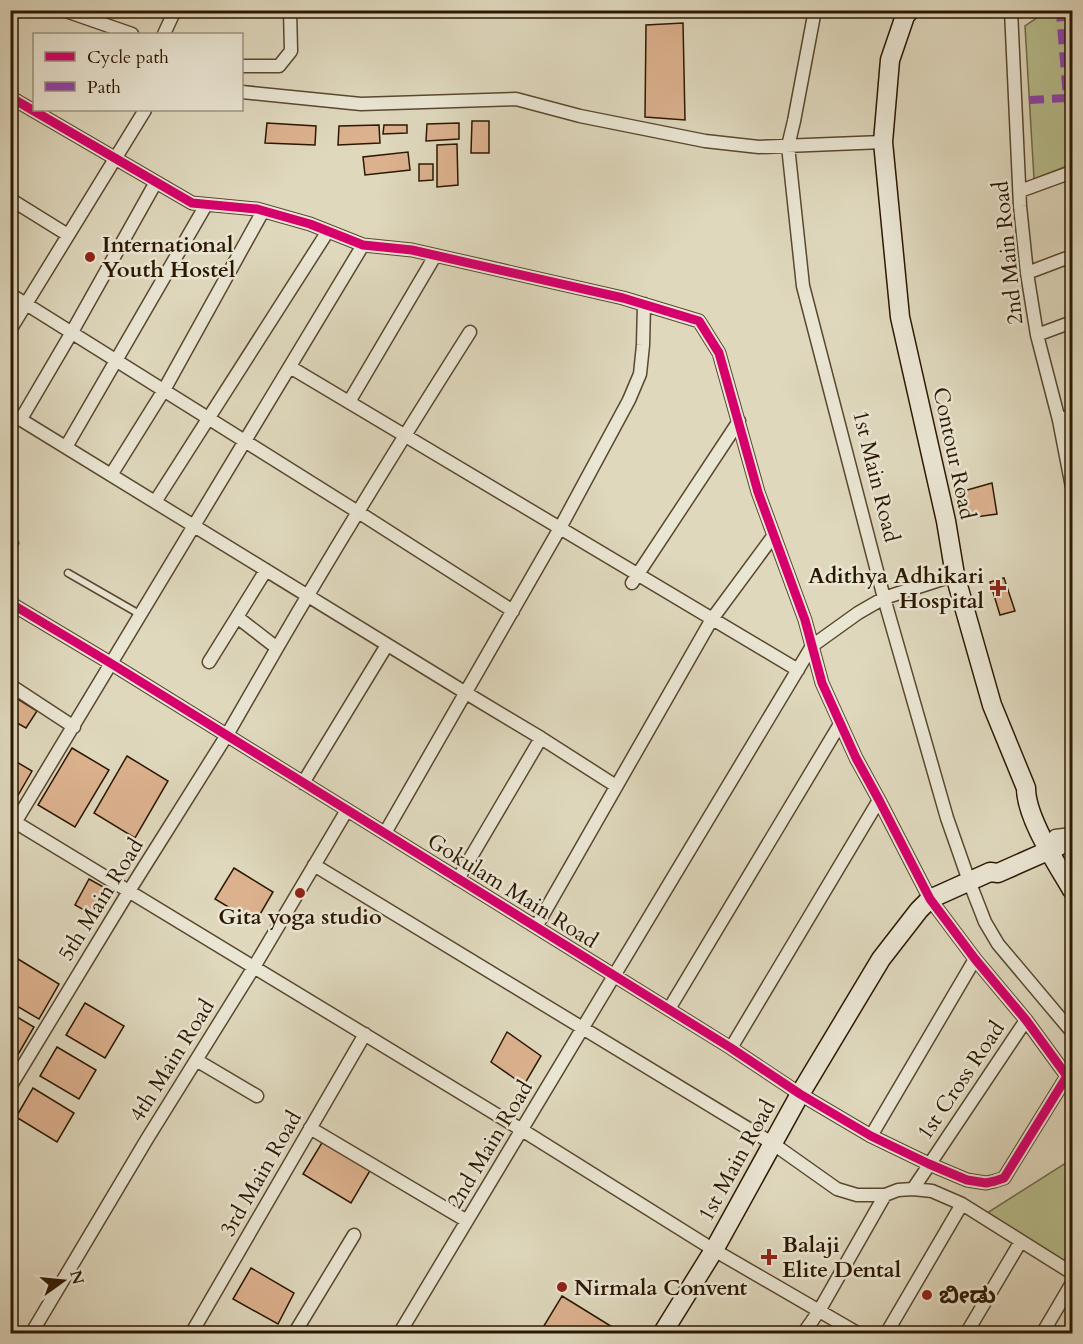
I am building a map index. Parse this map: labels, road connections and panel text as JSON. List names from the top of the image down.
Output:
{
  "streets": {
    "main road": ["Contour Road", "1st Main Road"],
    "street": [
      "2nd Main Road",
      "Gokulam Main Road",
      "5th Main Road",
      "4th Main Road",
      "1st Cross Road",
      "3rd Main Road"
    ]
  },
  "crossings": [
    ["2nd Main Road", "Gokulam Main Road"],
    ["Contour Road", "1st Main Road"],
    ["1st Main Road", "Gokulam Main Road"],
    ["Gokulam Main Road", "5th Main Road"],
    ["Gokulam Main Road", "4th Main Road"],
    ["Gokulam Main Road", "1st Cross Road"]
  ],
  "places": {
    "other": [
      "International Youth Hostel",
      "Gita yoga studio",
      "Nirmala Convent",
      "ಬೀಡು"
    ],
    "health": ["Adithya Adhikari Hospital", "Balaji Elite Dental"]
  },
  "legend": ["Cycle path", "Path"],
  "north": "right"
}
